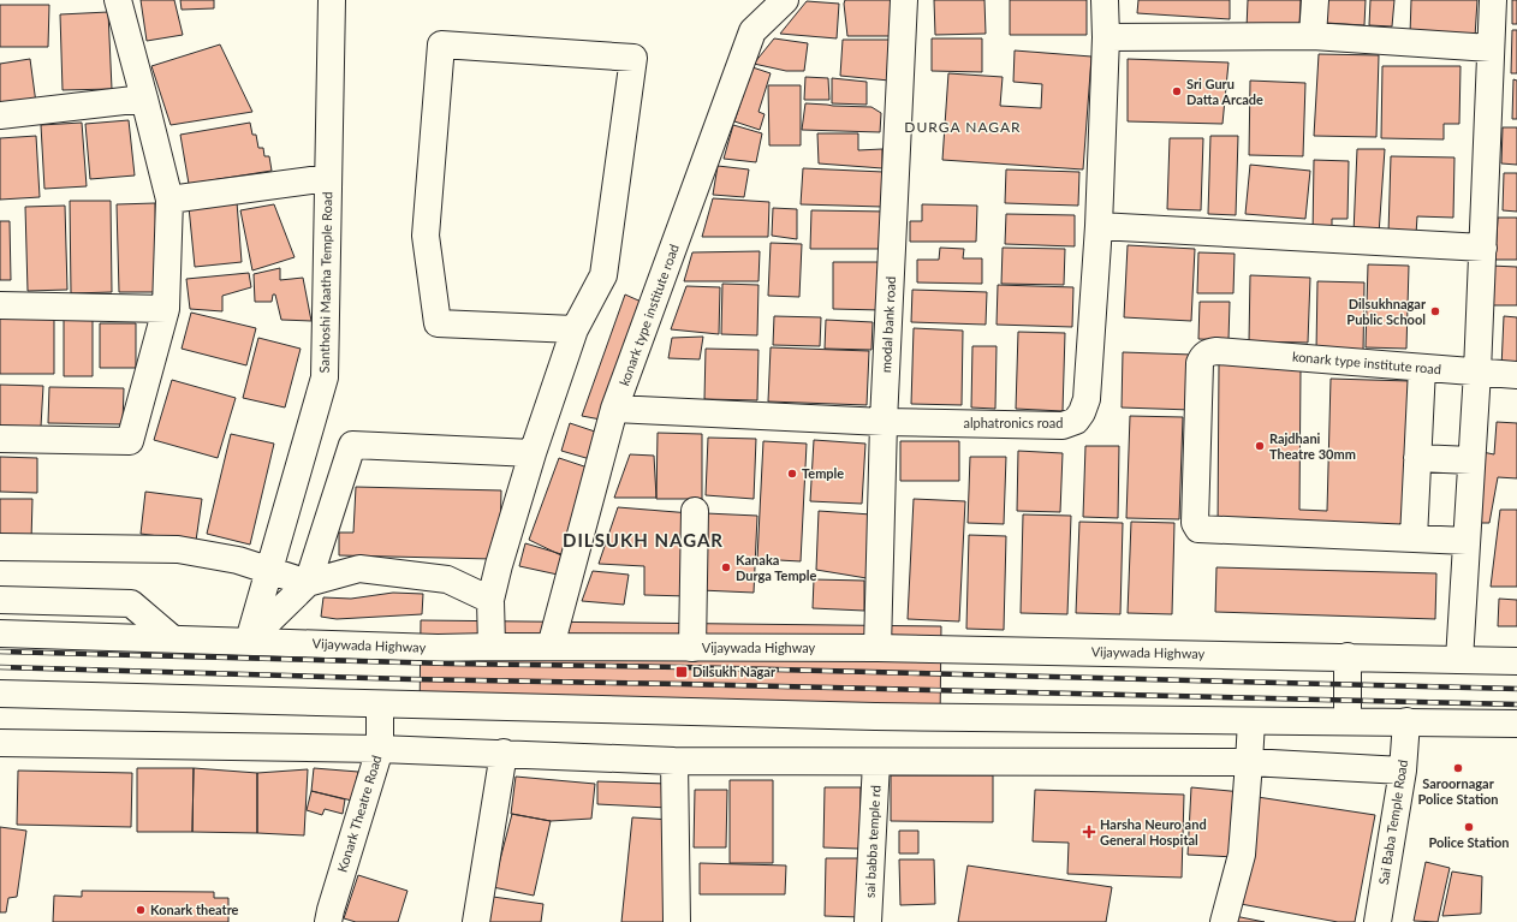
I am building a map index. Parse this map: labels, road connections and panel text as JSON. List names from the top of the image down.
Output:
{
  "streets": {
    "main road": [
      "Santhoshi Maatha Temple Road",
      "konark type institute road",
      "modal bank road",
      "alphatronics road",
      "Vijaywada Highway",
      "Konark Theatre Road",
      "Sai Baba Temple Road",
      "sai babba temple rd"
    ]
  },
  "crossings": [
    ["Santhoshi Maatha Temple Road", "Vijaywada Highway"],
    ["konark type institute road", "alphatronics road"],
    ["konark type institute road", "Vijaywada Highway"],
    ["modal bank road", "alphatronics road"],
    ["modal bank road", "Vijaywada Highway"]
  ],
  "districts": ["DURGA NAGAR", "DILSUKH NAGAR"],
  "places": {
    "other": [
      "Sri Guru Datta Arcade",
      "Dilsukhnagar Public School",
      "Rajdhani Theatre 30mm",
      "Temple",
      "Kanaka Durga Temple",
      "Saroornagar Police Station",
      "Police Station",
      "Konark theatre"
    ],
    "transit": ["Dilsukh Nagar"],
    "health": ["Harsha Neuro and General Hospital"]
  }
}
